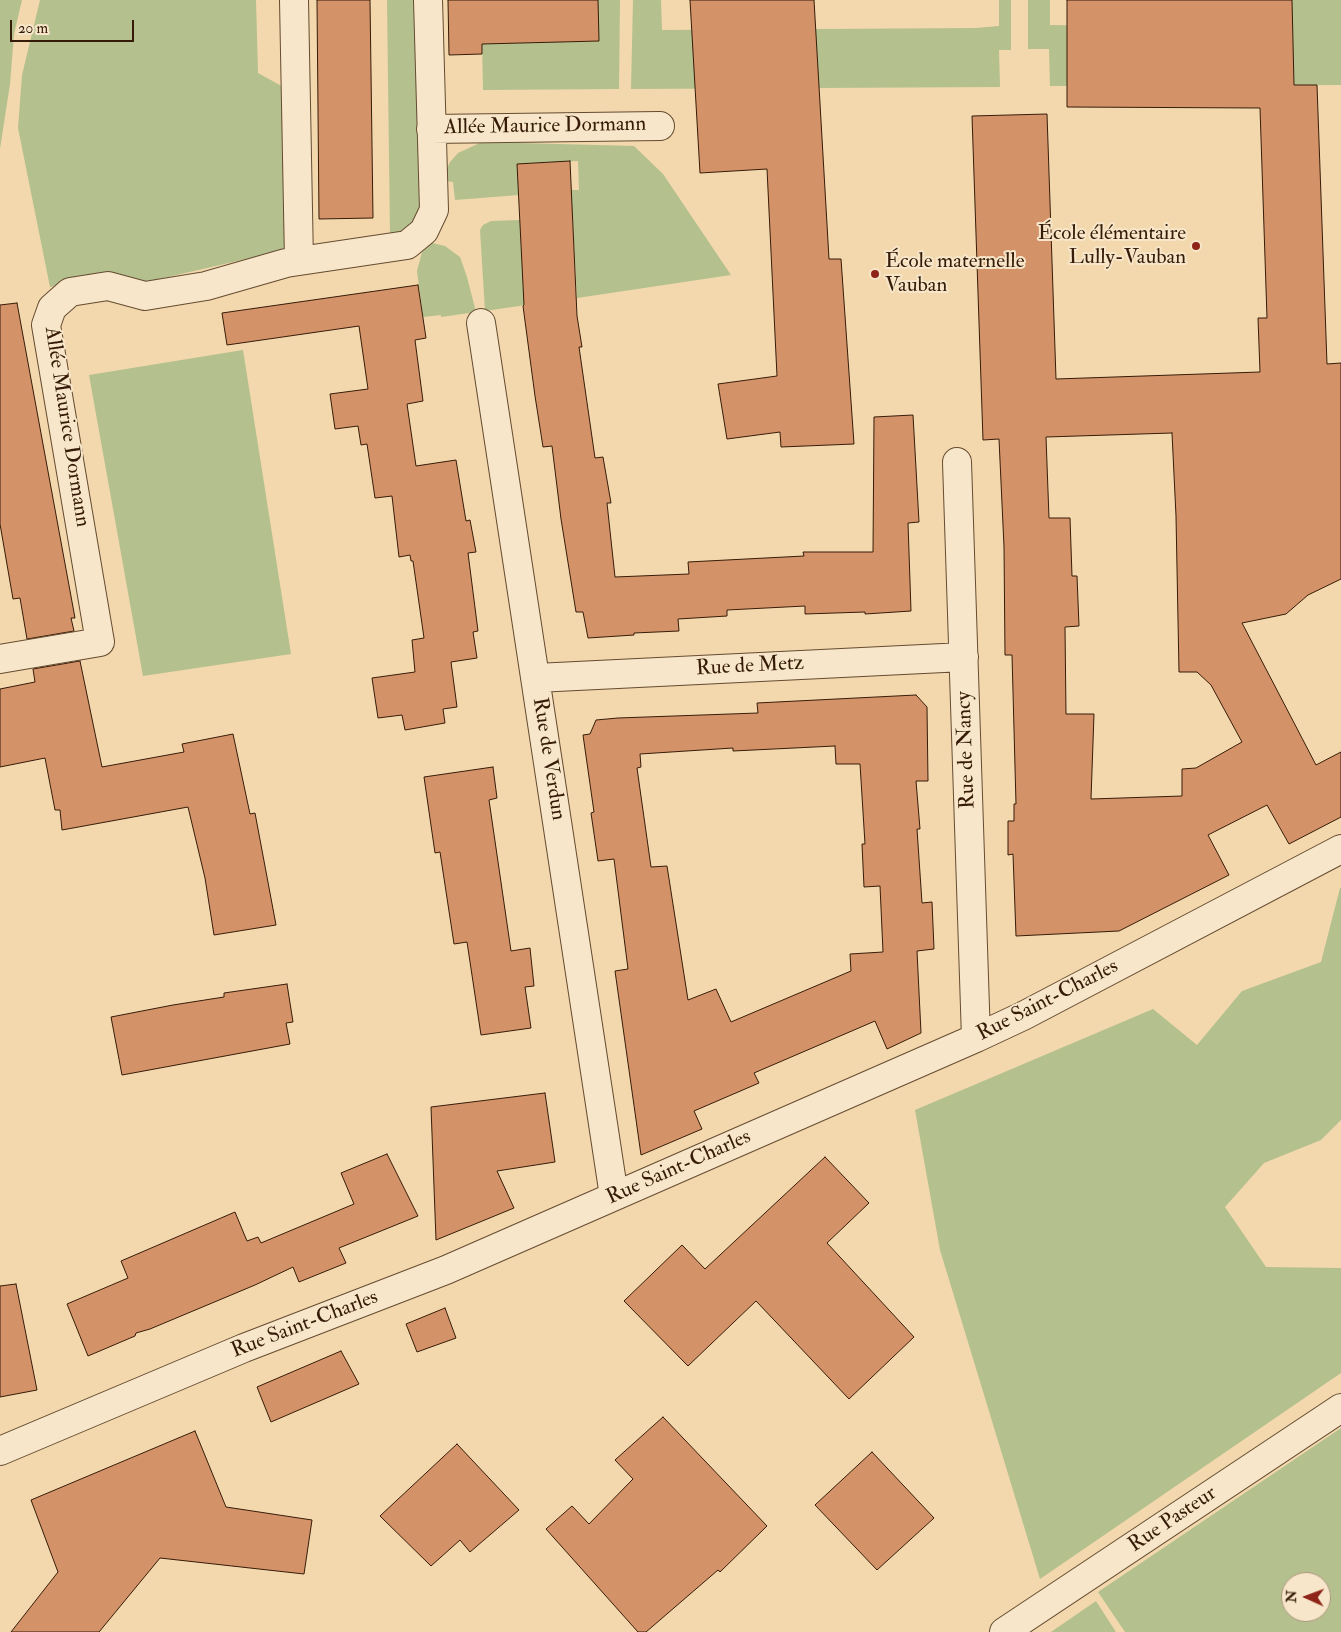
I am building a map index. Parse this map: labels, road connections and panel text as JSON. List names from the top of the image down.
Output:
{
  "streets": {
    "street": [
      "Allée Maurice Dormann",
      "Rue de Metz",
      "Rue de Nancy",
      "Rue de Verdun",
      "Rue Saint-Charles",
      "Rue Pasteur"
    ]
  },
  "crossings": [
    ["Rue de Metz", "Rue de Nancy"],
    ["Rue de Metz", "Rue de Verdun"],
    ["Rue de Nancy", "Rue Saint-Charles"],
    ["Rue de Verdun", "Rue Saint-Charles"]
  ],
  "places": ["École élémentaire Lully-Vauban", "École maternelle Vauban"],
  "scale_bar": "20 m",
  "north": "left"
}
